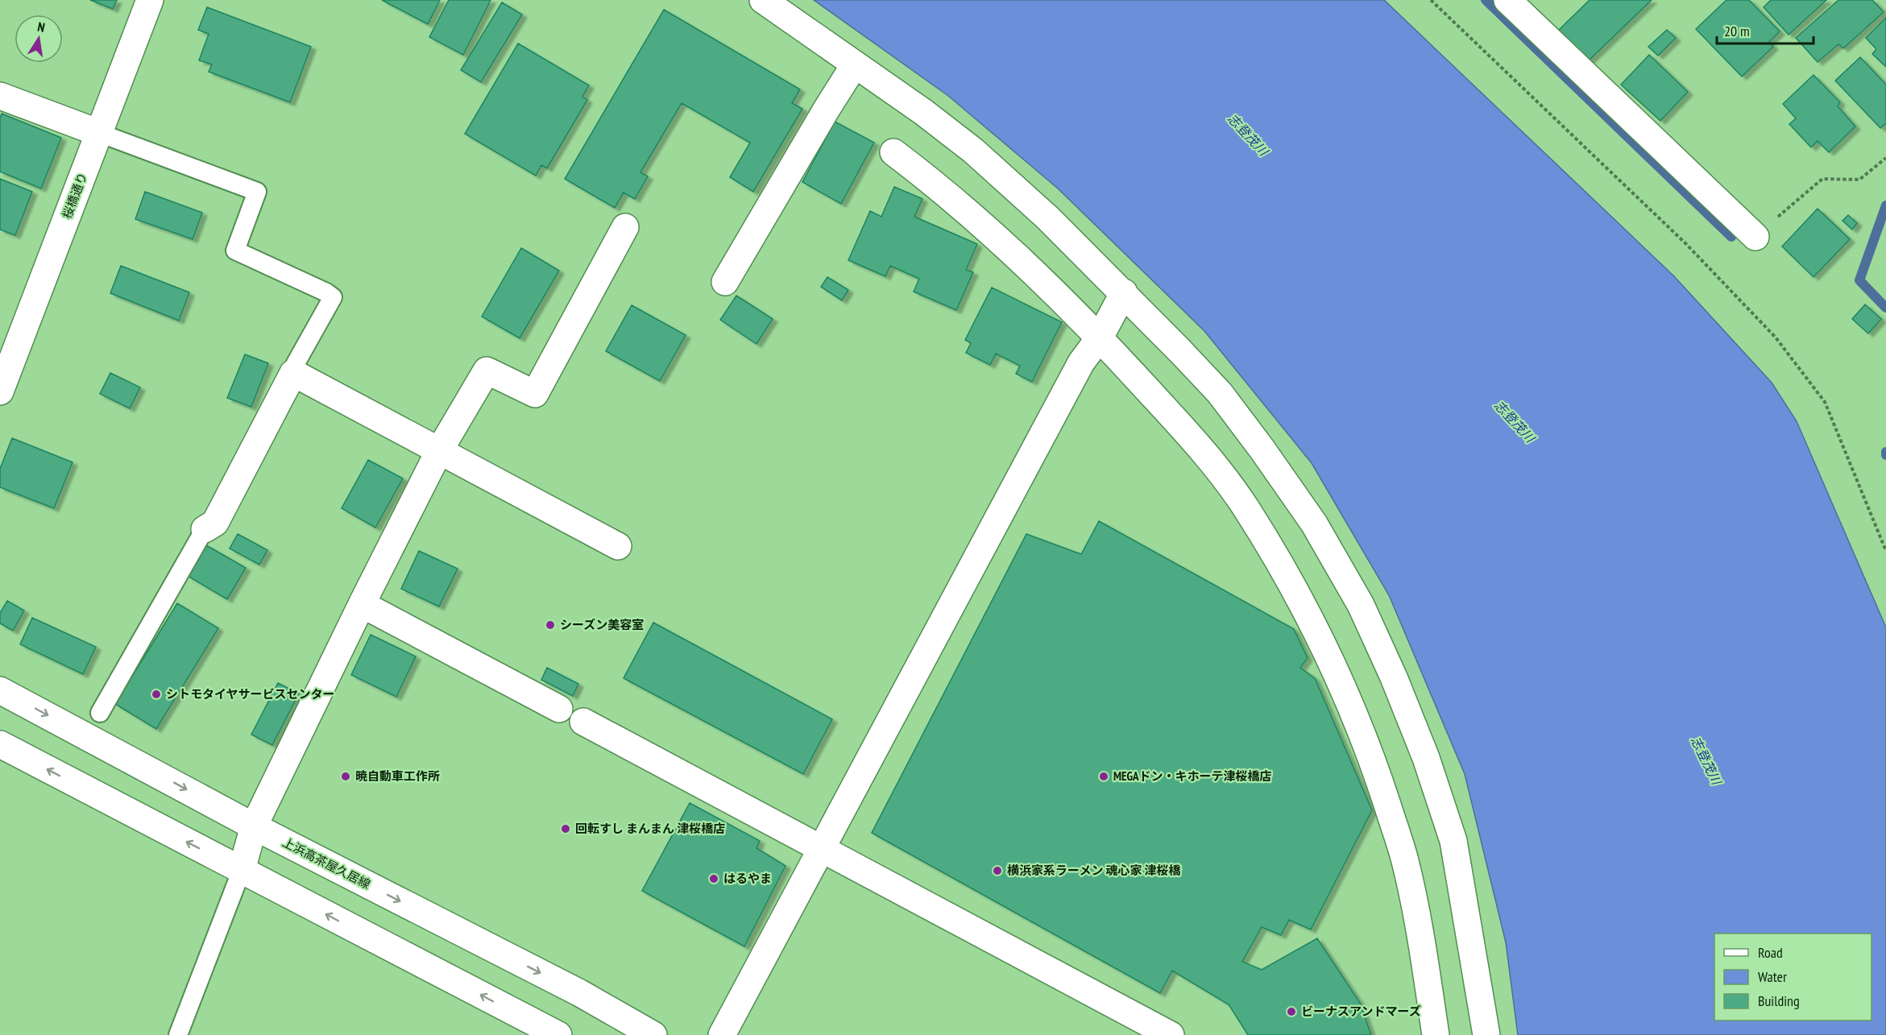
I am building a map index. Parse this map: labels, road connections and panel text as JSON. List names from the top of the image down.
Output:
{
  "streets": {
    "street": ["桜橋通り", "上浜高茶屋久居線"]
  },
  "water": ["志登茂川"],
  "places": [
    "シーズン美容室",
    "シトモタイヤサービスセンター",
    "暁自動車工作所",
    "MEGAドン・キホーテ津桜橋店",
    "回転すし まんまん 津桜橋店",
    "横浜家系ラーメン 魂心家 津桜橋",
    "はるやま",
    "ビーナスアンドマーズ"
  ],
  "legend": ["Road", "Water", "Building"],
  "scale_bar": "20 m",
  "north": "top"
}
